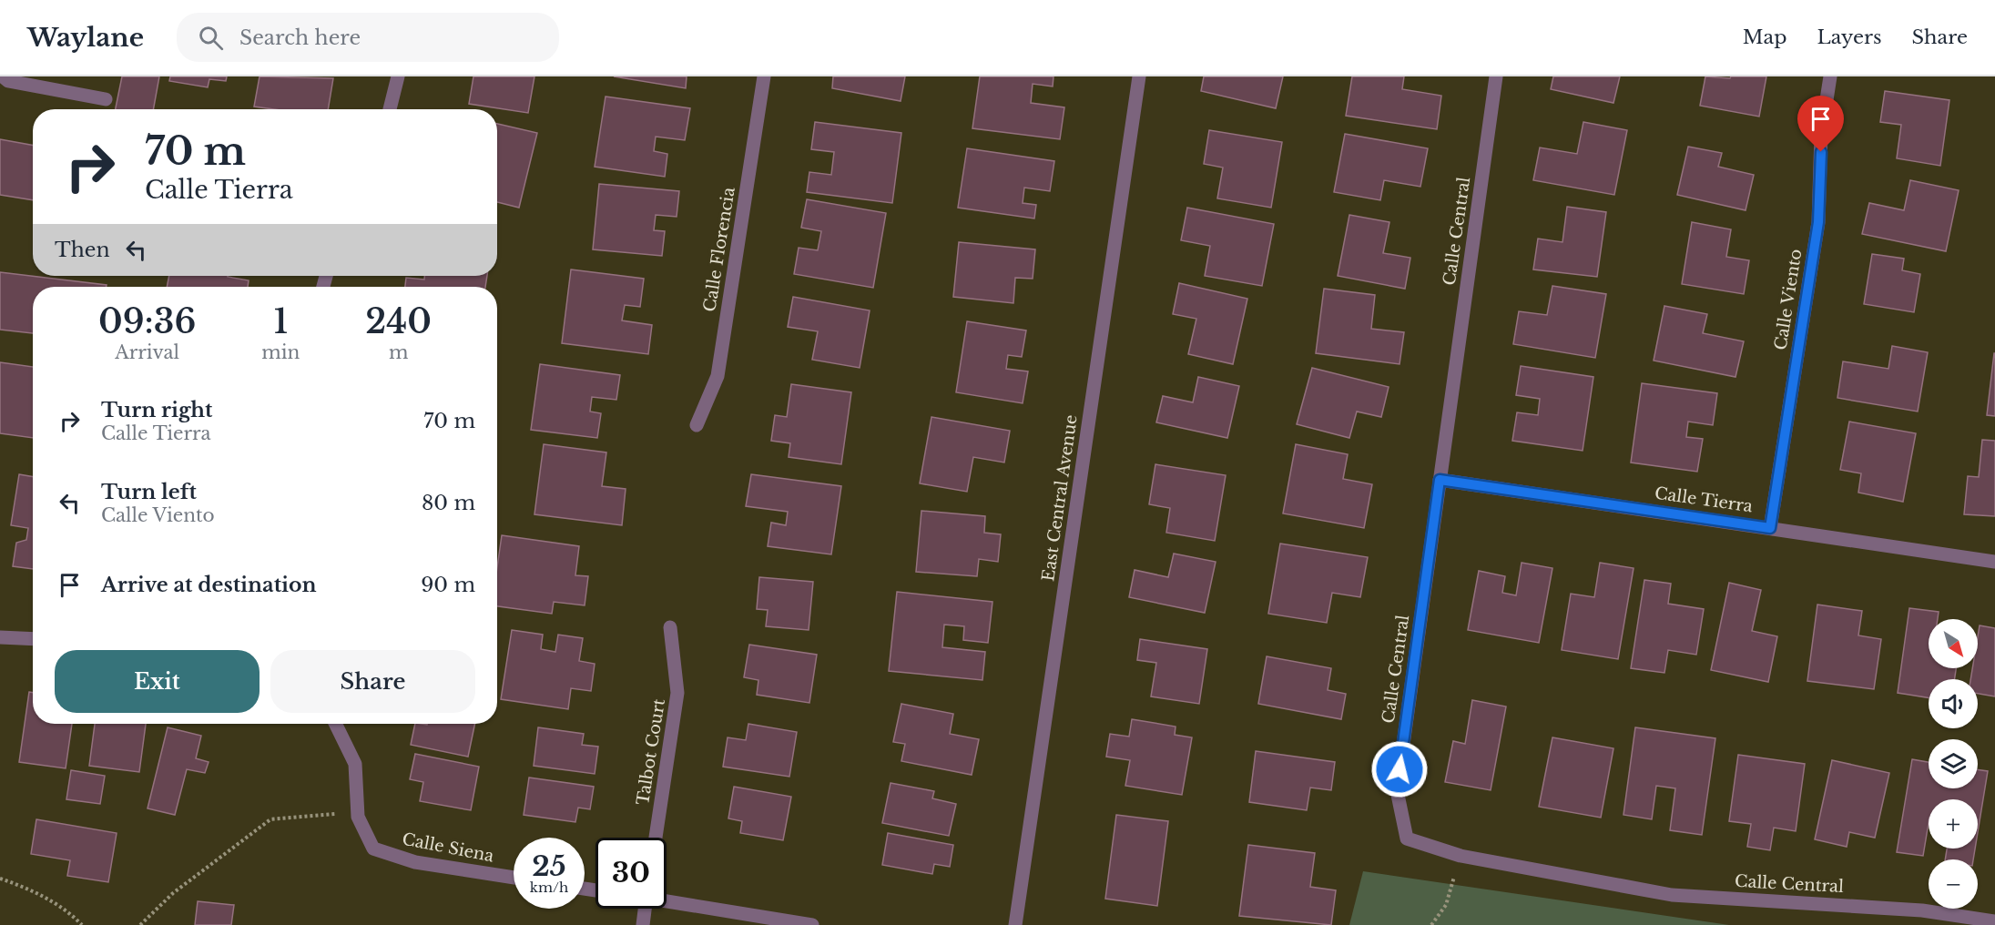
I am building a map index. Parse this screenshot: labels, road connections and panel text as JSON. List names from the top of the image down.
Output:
{
  "streets": {
    "street": [
      "Calle Central",
      "Calle Florencia",
      "Calle Viento",
      "East Central Avenue",
      "Calle Tierra",
      "Talbot Court",
      "Calle Siena"
    ]
  },
  "crossings": [
    ["Calle Central", "Calle Tierra"],
    ["Calle Viento", "Calle Tierra"]
  ],
  "north": "bottom right",
  "page": {
    "header": "Waylane",
    "search": "Search here",
    "nav": ["Map", "Layers", "Share"],
    "turn": ["70 m", "Calle Tierra"],
    "then": "Then",
    "eta": [
      "09:36",
      "Arrival",
      "1",
      "min",
      "240",
      "m"
    ],
    "list": [
      {
        "name": "Turn right",
        "note": "Calle Tierra",
        "value": "70 m"
      },
      {
        "name": "Turn left",
        "note": "Calle Viento",
        "value": "80 m"
      },
      {
        "name": "Arrive at destination",
        "value": "90 m"
      }
    ],
    "map_buttons": ["+", "−"],
    "buttons": ["Exit", "Share"],
    "speed": "25 km/h",
    "limit": "30"
  }
}
